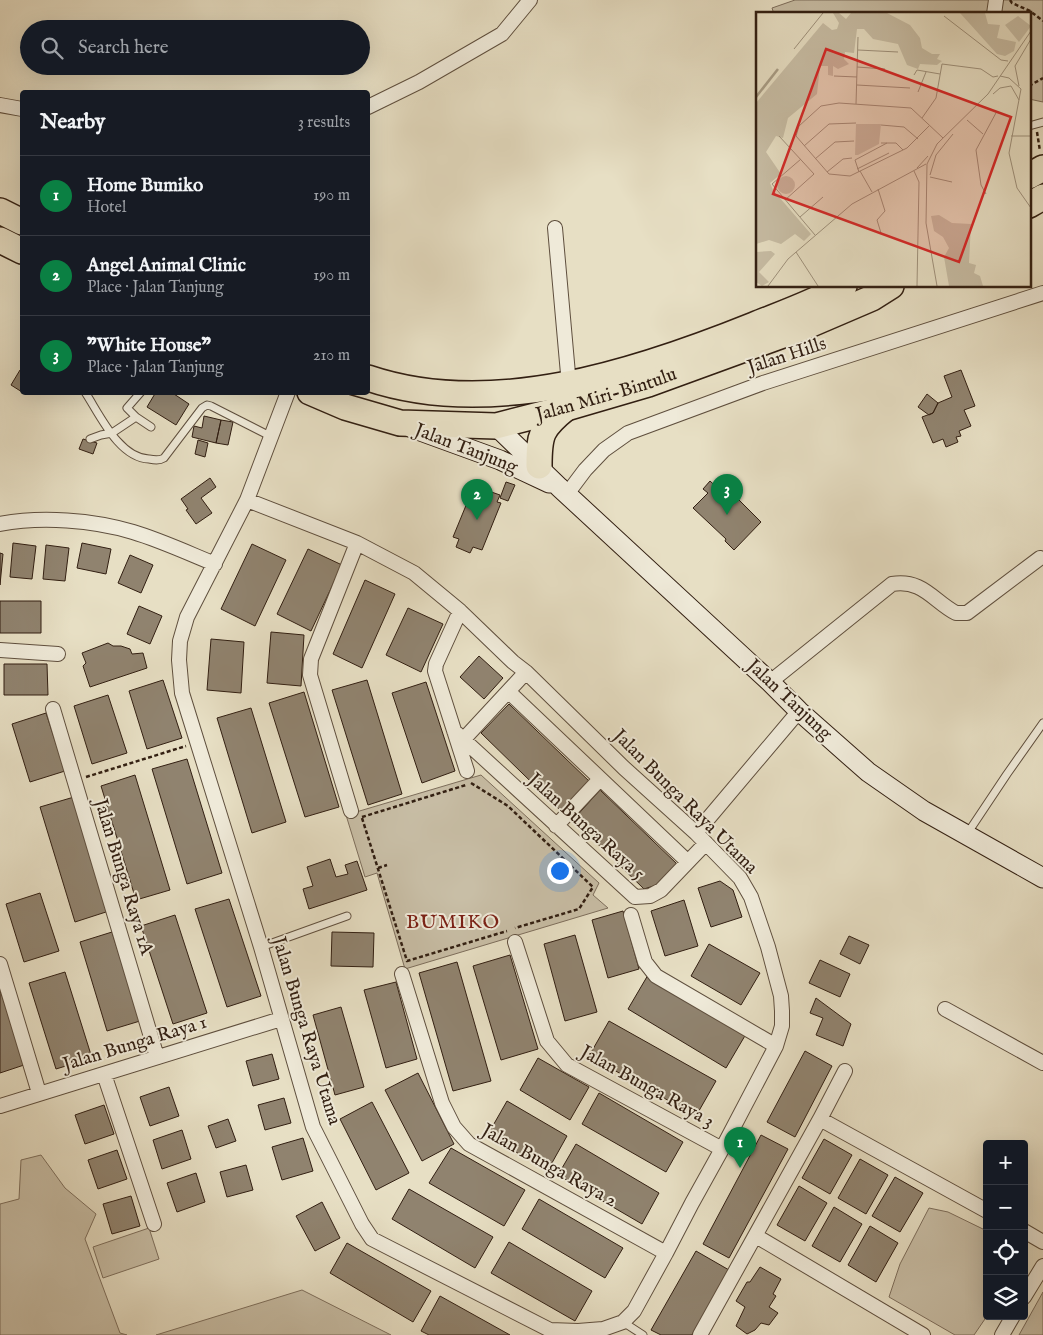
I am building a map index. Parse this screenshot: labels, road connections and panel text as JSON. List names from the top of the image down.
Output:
{
  "streets": {
    "highway": ["Jalan Miri-Bintulu"],
    "street": [
      "Jalan Hills",
      "Jalan Tanjung",
      "Jalan Bunga Raya Utama",
      "Jalan Bunga Raya 5",
      "Jalan Bunga Raya 1A",
      "Jalan Bunga Raya 1",
      "Jalan Bunga Raya 3",
      "Jalan Bunga Raya 2"
    ]
  },
  "crossings": [
    ["Jalan Hills", "Jalan Tanjung"],
    ["Jalan Miri-Bintulu", "Jalan Tanjung"],
    ["Jalan Tanjung", "Jalan Bunga Raya 5"],
    ["Jalan Bunga Raya Utama", "Jalan Bunga Raya 5"],
    ["Jalan Bunga Raya Utama", "Jalan Bunga Raya 1"],
    ["Jalan Bunga Raya Utama", "Jalan Bunga Raya 3"],
    ["Jalan Bunga Raya Utama", "Jalan Bunga Raya 2"],
    ["Jalan Bunga Raya 1A", "Jalan Bunga Raya 1"]
  ],
  "districts": ["BUMIKO"],
  "page": {
    "search": "Search here",
    "heading": ["Nearby", "3 results"],
    "list": [
      {
        "mark": "1",
        "name": "Home Bumiko",
        "note": "Hotel",
        "value": "190 m"
      },
      {
        "mark": "2",
        "name": "Angel Animal Clinic",
        "note": "Place · Jalan Tanjung",
        "value": "190 m"
      },
      {
        "mark": "3",
        "name": "\"White House\"",
        "note": "Place · Jalan Tanjung",
        "value": "210 m"
      }
    ],
    "pins": ["3", "2", "1"],
    "map_buttons": ["+", "−"]
  }
}
